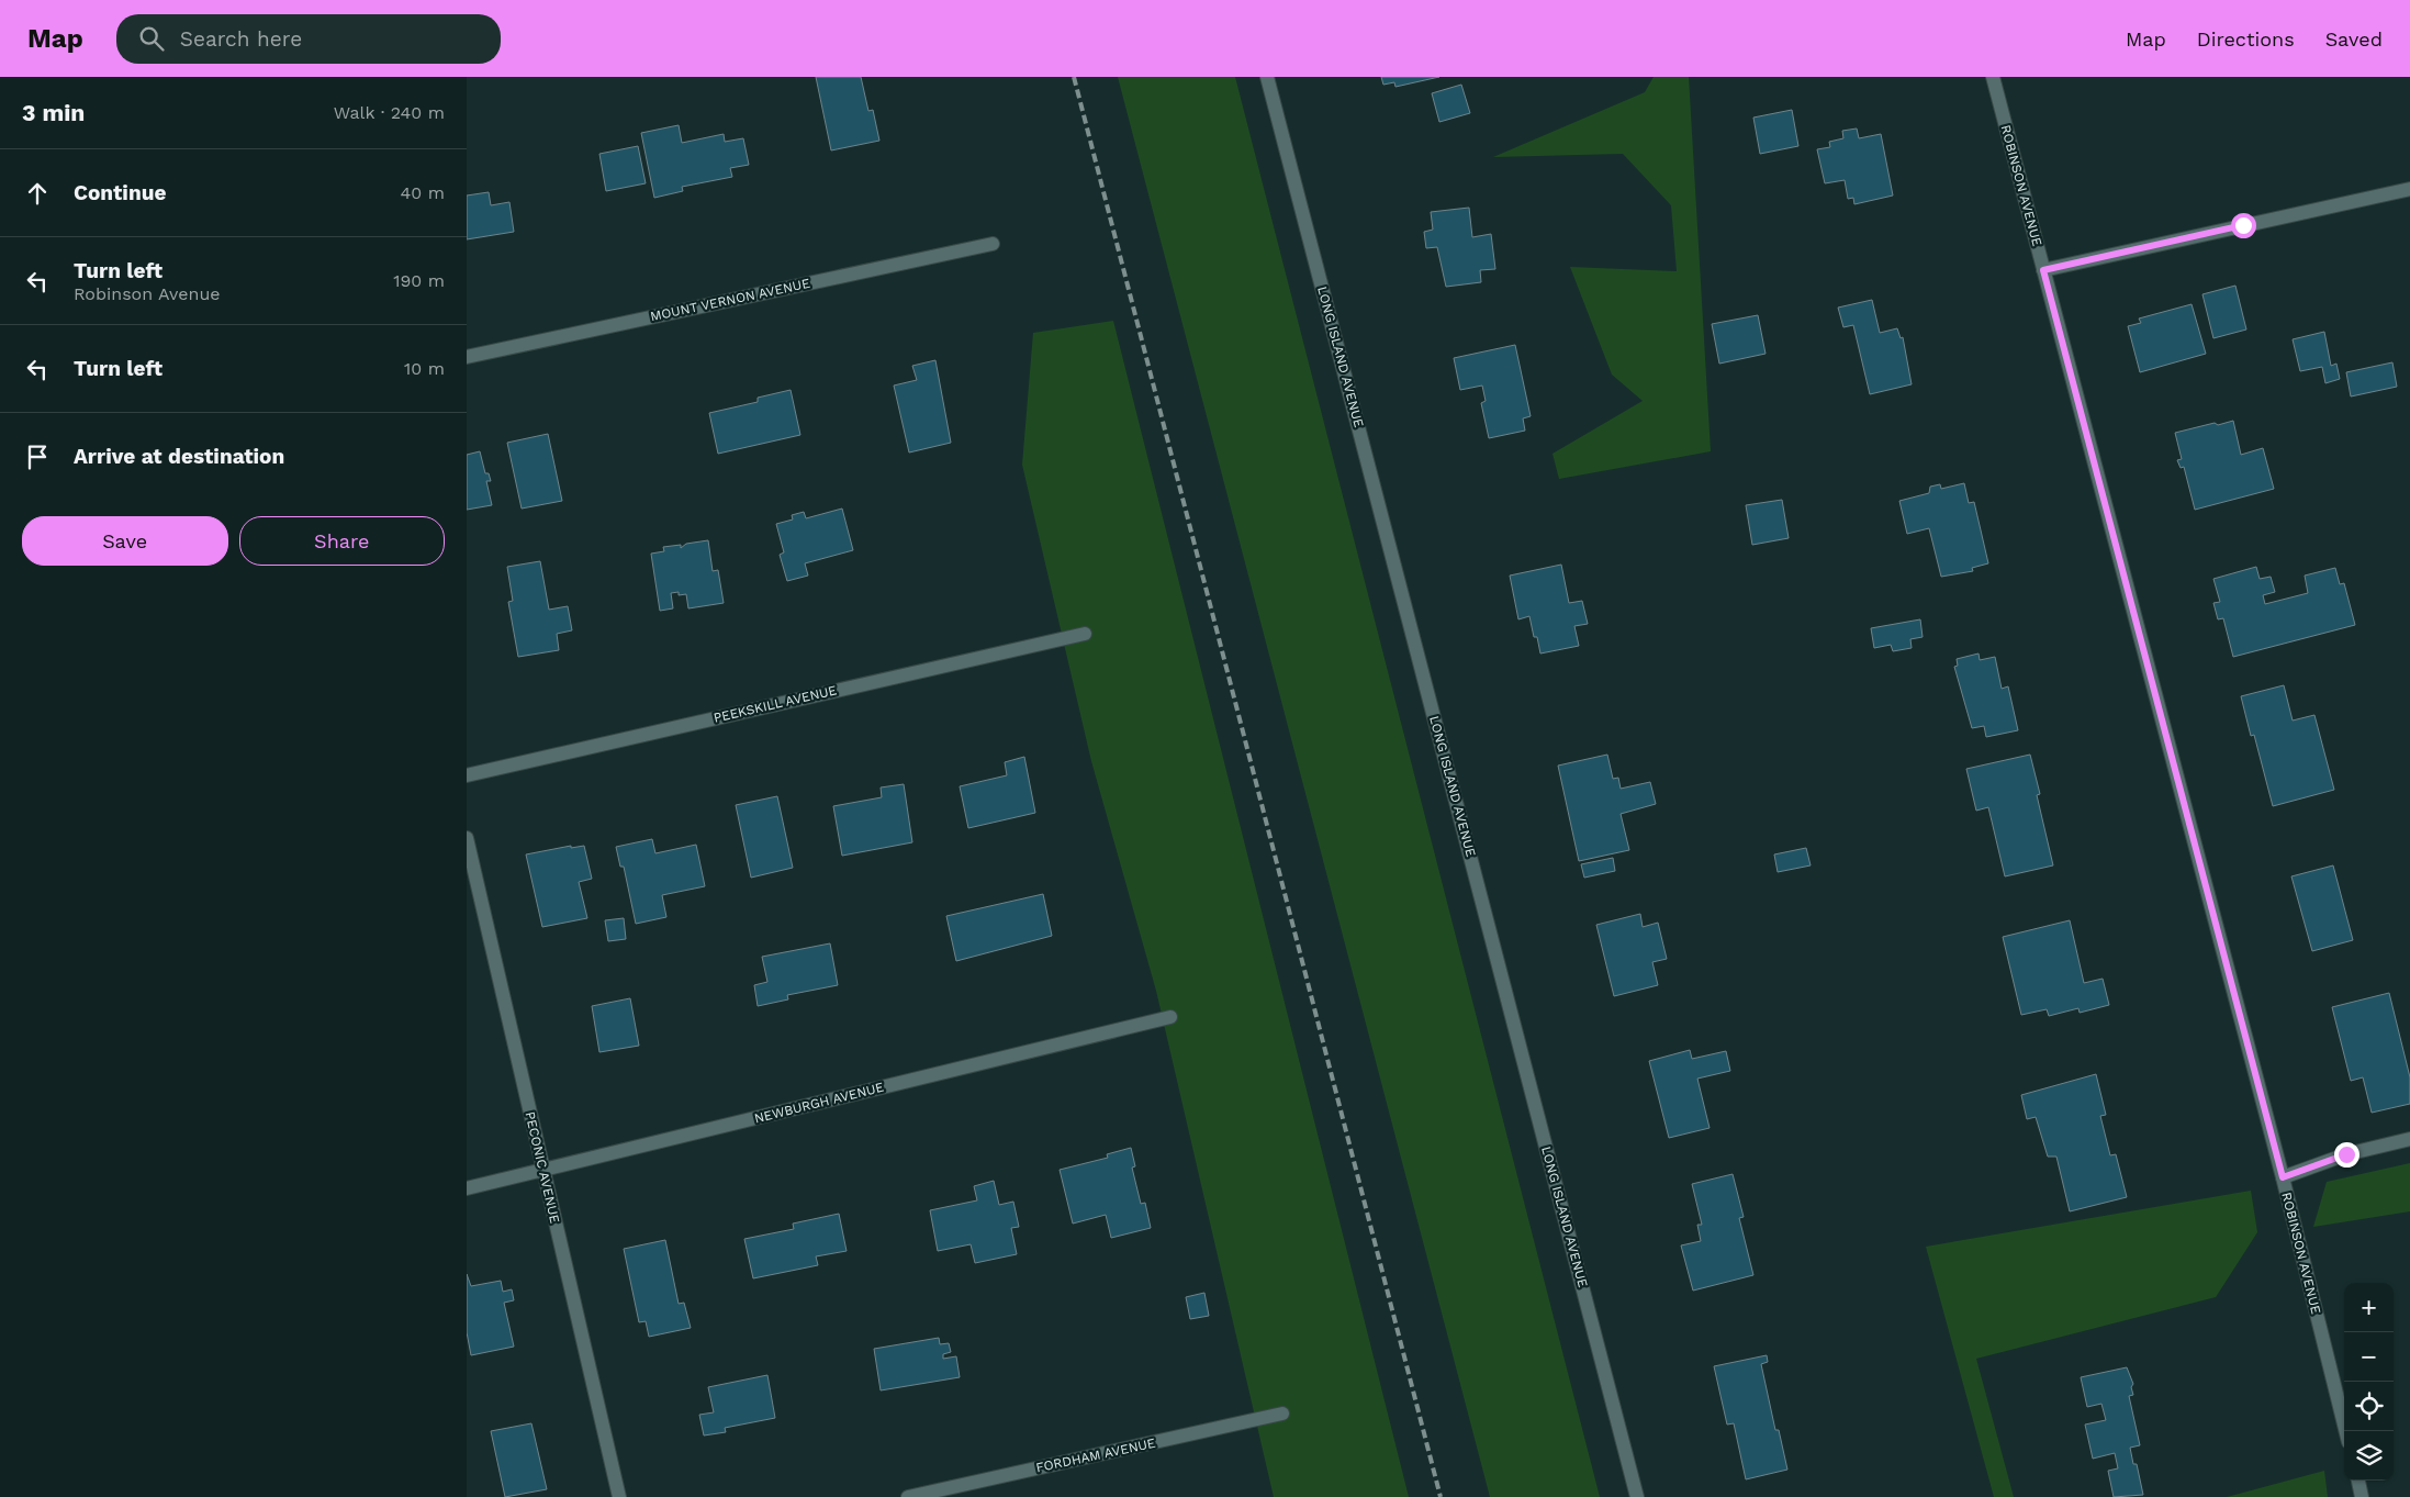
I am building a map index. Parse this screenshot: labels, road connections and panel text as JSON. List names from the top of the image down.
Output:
{
  "streets": {
    "street": [
      "ROBINSON AVENUE",
      "MOUNT VERNON AVENUE",
      "LONG ISLAND AVENUE",
      "PEEKSKILL AVENUE",
      "NEWBURGH AVENUE",
      "PECONIC AVENUE",
      "FORDHAM AVENUE"
    ]
  },
  "crossings": [
    ["NEWBURGH AVENUE", "PECONIC AVENUE"]
  ],
  "page": {
    "header": "Map",
    "search": "Search here",
    "nav": ["Map", "Directions", "Saved"],
    "heading": ["3 min", "Walk · 240 m"],
    "list": [
      ["Continue", "40 m"],
      ["Turn left", "Robinson Avenue", "190 m"],
      ["Turn left", "10 m"],
      "Arrive at destination"
    ],
    "buttons": ["Save", "Share"],
    "map_buttons": ["+", "−"]
  }
}
